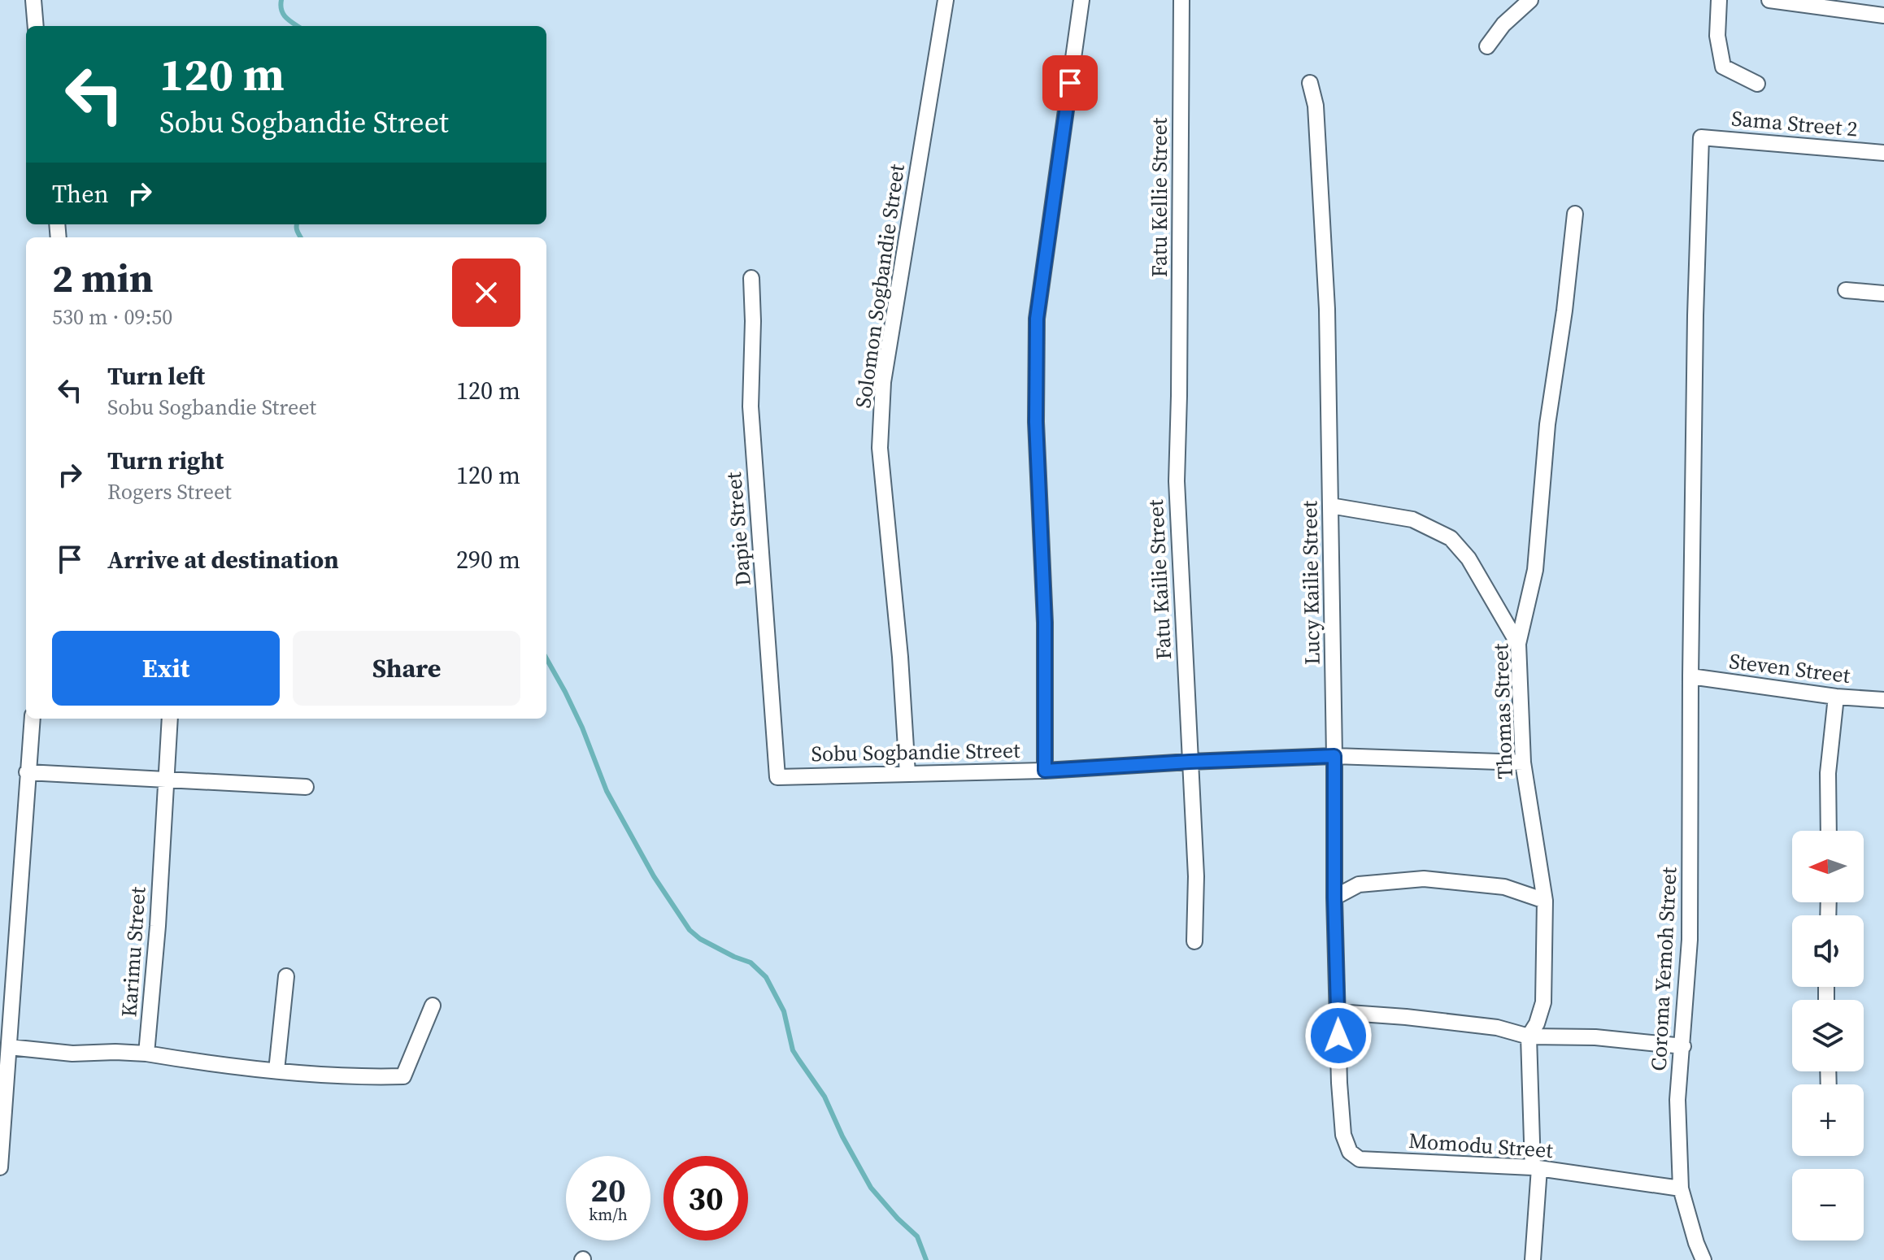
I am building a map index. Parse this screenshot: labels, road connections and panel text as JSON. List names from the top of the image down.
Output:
{
  "streets": {
    "street": [
      "Sama Street 2",
      "Fatu Kellie Street",
      "Solomon Sogbandie Street",
      "Dapie Street",
      "Fatu Kailie Street",
      "Lucy Kailie Street",
      "Steven Street",
      "Thomas Street",
      "Sobu Sogbandie Street",
      "Karimu Street",
      "Coroma Yemoh Street",
      "Momodu Street"
    ]
  },
  "crossings": [
    ["Sama Street 2", "Coroma Yemoh Street"],
    ["Fatu Kellie Street", "Fatu Kailie Street"],
    ["Solomon Sogbandie Street", "Sobu Sogbandie Street"],
    ["Dapie Street", "Sobu Sogbandie Street"],
    ["Fatu Kailie Street", "Sobu Sogbandie Street"],
    ["Lucy Kailie Street", "Sobu Sogbandie Street"],
    ["Lucy Kailie Street", "Momodu Street"],
    ["Steven Street", "Coroma Yemoh Street"],
    ["Thomas Street", "Sobu Sogbandie Street"],
    ["Thomas Street", "Momodu Street"],
    ["Coroma Yemoh Street", "Momodu Street"]
  ],
  "north": "left",
  "page": {
    "turn": ["120 m", "Sobu Sogbandie Street"],
    "then": "Then",
    "heading": ["2 min", "530 m · 09:50"],
    "list": [
      {
        "name": "Turn left",
        "note": "Sobu Sogbandie Street",
        "value": "120 m"
      },
      {
        "name": "Turn right",
        "note": "Rogers Street",
        "value": "120 m"
      },
      {
        "name": "Arrive at destination",
        "value": "290 m"
      }
    ],
    "buttons": ["Exit", "Share"],
    "map_buttons": ["+", "−"],
    "speed": "20 km/h",
    "limit": "30"
  }
}
